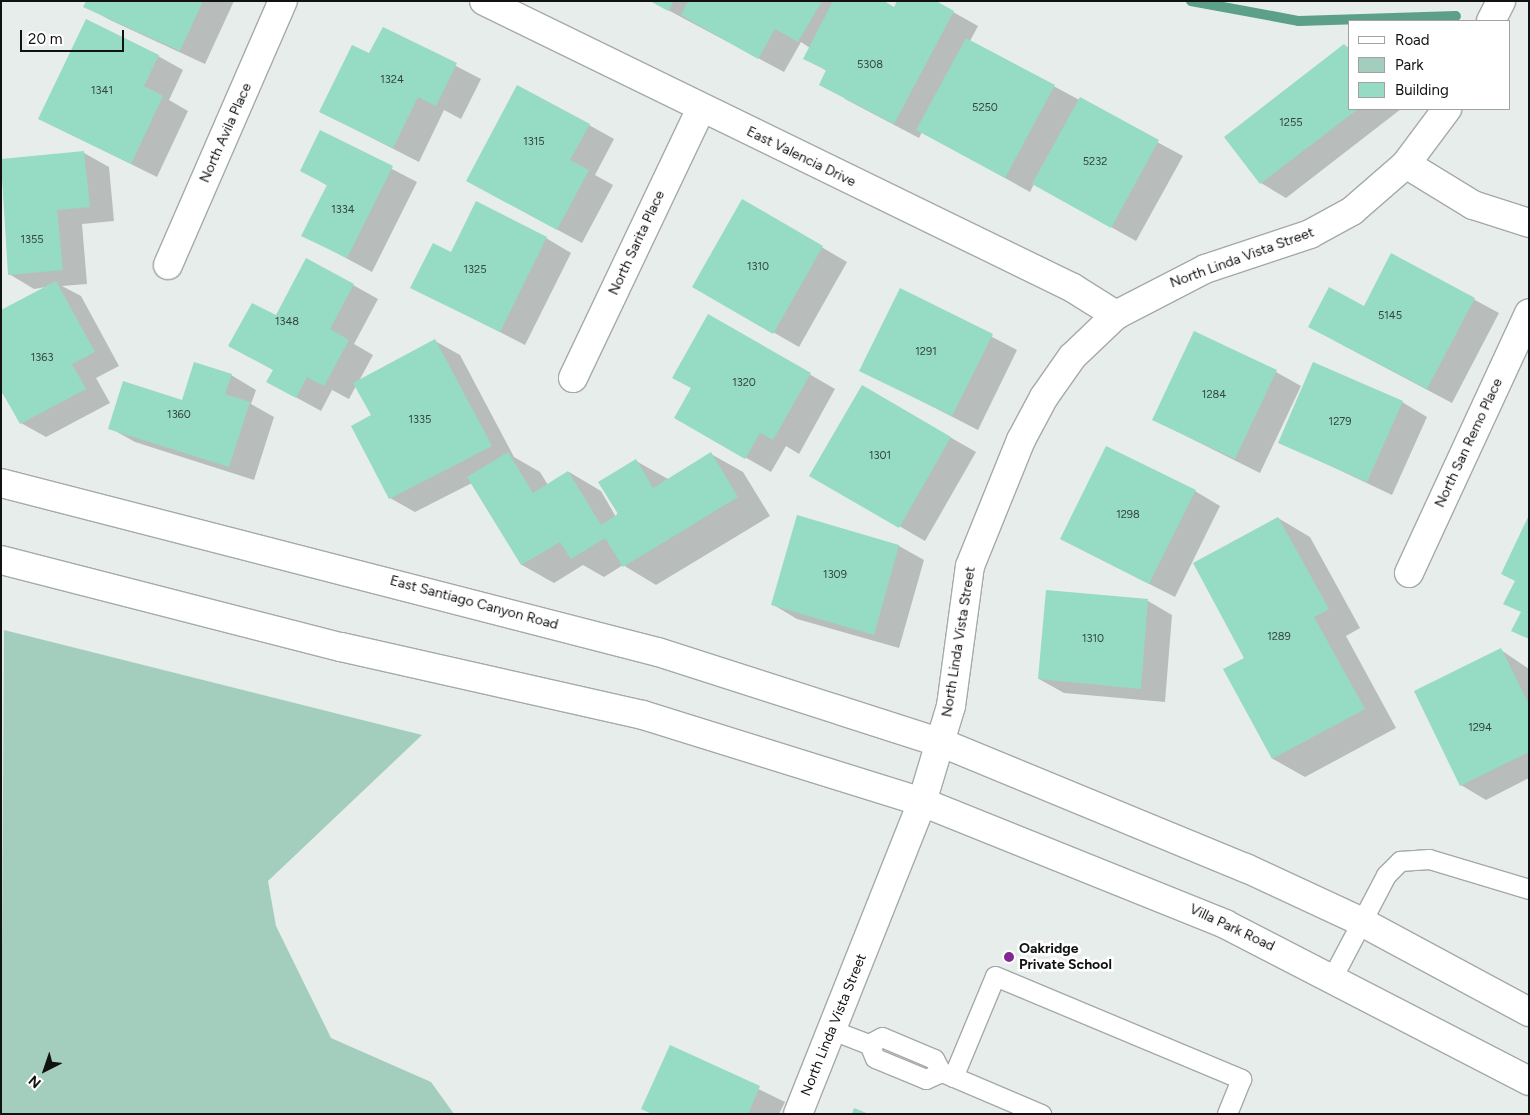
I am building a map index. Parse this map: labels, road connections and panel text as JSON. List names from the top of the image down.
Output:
{
  "streets": {
    "main road": [
      "North Avila Place",
      "East Valencia Drive",
      "North Sarita Place",
      "North Linda Vista Street",
      "North San Remo Place",
      "East Santiago Canyon Road",
      "Villa Park Road"
    ]
  },
  "crossings": [
    ["East Valencia Drive", "North Sarita Place"],
    ["East Valencia Drive", "North Linda Vista Street"],
    ["North Linda Vista Street", "East Santiago Canyon Road"],
    ["North Linda Vista Street", "Villa Park Road"]
  ],
  "places": ["Oakridge Private School"],
  "house_numbers": [
    "5308",
    "1324",
    "1341",
    "5250",
    "1255",
    "1315",
    "5232",
    "1334",
    "1355",
    "1310",
    "1325",
    "5145",
    "1348",
    "1291",
    "1363",
    "1320",
    "1284",
    "1360",
    "1335",
    "1279",
    "1301",
    "1298",
    "1309",
    "1289",
    "1310",
    "1294"
  ],
  "legend": ["Road", "Park", "Building"],
  "scale_bar": "20 m",
  "north": "bottom left"
}
